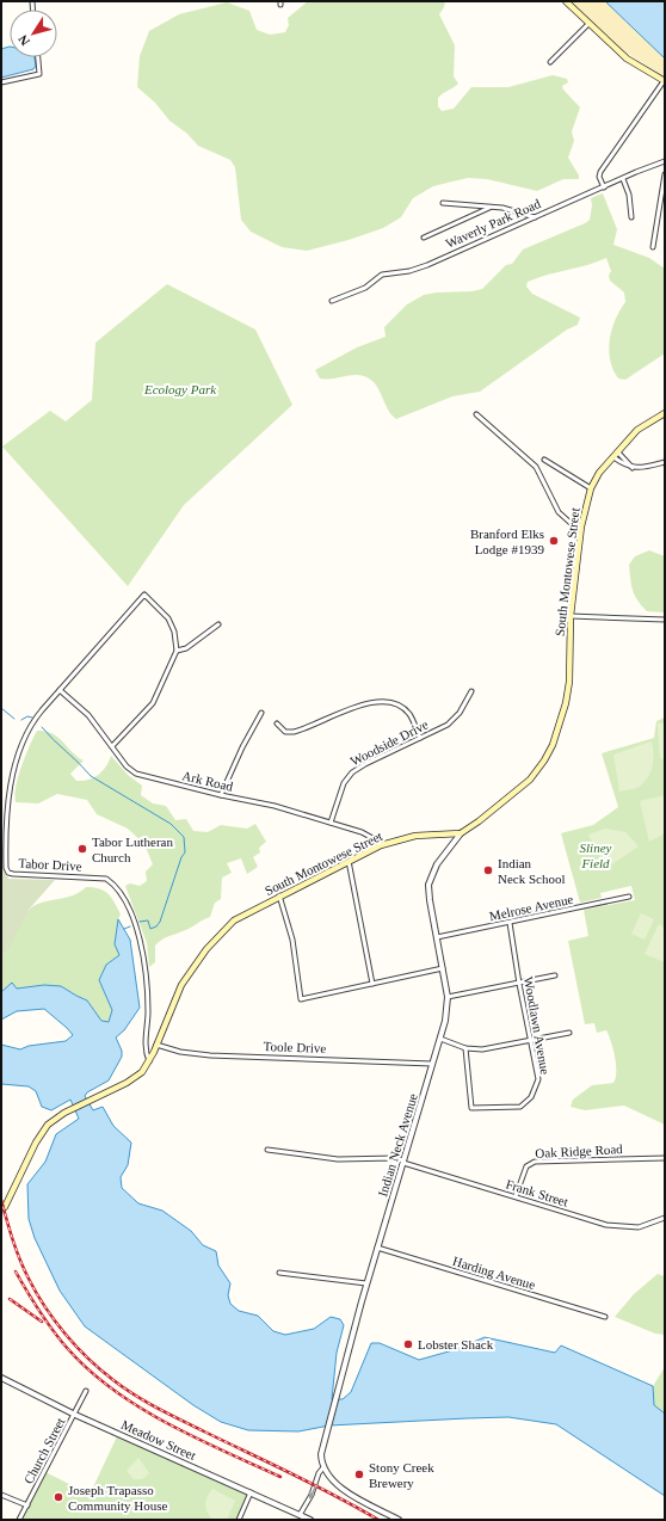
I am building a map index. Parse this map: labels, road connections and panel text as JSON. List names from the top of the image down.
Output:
{
  "streets": {
    "main road": ["South Montowese Street"],
    "street": [
      "Waverly Park Road",
      "Woodside Drive",
      "Ark Road",
      "Tabor Drive",
      "Melrose Avenue",
      "Woodlawn Avenue",
      "Toole Drive",
      "Indian Neck Avenue",
      "Oak Ridge Road",
      "Frank Street",
      "Harding Avenue",
      "Meadow Street",
      "Church Street"
    ]
  },
  "crossings": [
    ["South Montowese Street", "Ark Road"],
    ["South Montowese Street", "Tabor Drive"],
    ["South Montowese Street", "Toole Drive"],
    ["South Montowese Street", "Indian Neck Avenue"],
    ["Woodside Drive", "Ark Road"],
    ["Ark Road", "Tabor Drive"],
    ["Melrose Avenue", "Woodlawn Avenue"],
    ["Melrose Avenue", "Indian Neck Avenue"],
    ["Toole Drive", "Indian Neck Avenue"],
    ["Indian Neck Avenue", "Frank Street"],
    ["Indian Neck Avenue", "Harding Avenue"],
    ["Indian Neck Avenue", "Meadow Street"],
    ["Oak Ridge Road", "Frank Street"],
    ["Meadow Street", "Church Street"]
  ],
  "parks": ["Ecology Park", "Sliney Field"],
  "places": [
    "Branford Elks Lodge #1939",
    "Tabor Lutheran Church",
    "Indian Neck School",
    "Lobster Shack",
    "Stony Creek Brewery",
    "Joseph Trapasso Community House"
  ],
  "north": "bottom left"
}
